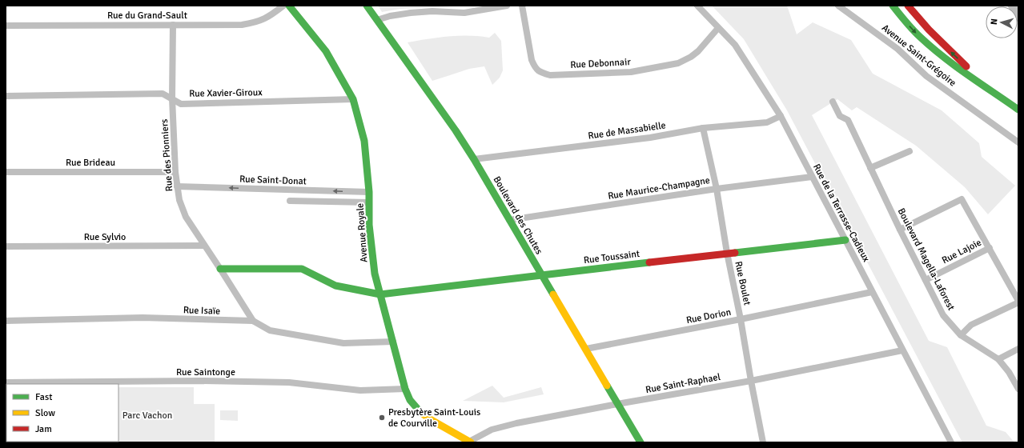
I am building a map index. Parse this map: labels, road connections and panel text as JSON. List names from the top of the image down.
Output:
{
  "streets": {
    "street": [
      "Rue du Grand-Sault",
      "Avenue Saint-Grégoire",
      "Rue Debonnair",
      "Rue Xavier-Giroux",
      "Rue de Massabielle",
      "Rue des Pionniers",
      "Rue Brideau",
      "Rue Saint-Donat",
      "Rue Maurice-Champagne",
      "Rue de la Terrasse-Cadieux",
      "Boulevard des Chutes",
      "Avenue Royale",
      "Rue Sylvio",
      "Rue Lajoie",
      "Rue Toussaint",
      "Boulevard Magella-Laforest",
      "Rue Boulet",
      "Rue Isaïe",
      "Rue Dorion",
      "Rue Saintonge",
      "Rue Saint-Raphael"
    ]
  },
  "crossings": [
    ["Rue du Grand-Sault", "Rue des Pionniers"],
    ["Rue Debonnair", "Rue de la Terrasse-Cadieux"],
    ["Rue Xavier-Giroux", "Rue des Pionniers"],
    ["Rue Xavier-Giroux", "Avenue Royale"],
    ["Rue de Massabielle", "Rue de la Terrasse-Cadieux"],
    ["Rue de Massabielle", "Boulevard des Chutes"],
    ["Rue de Massabielle", "Rue Boulet"],
    ["Rue des Pionniers", "Rue Brideau"],
    ["Rue des Pionniers", "Rue Saint-Donat"],
    ["Rue des Pionniers", "Rue Sylvio"],
    ["Rue des Pionniers", "Rue Toussaint"],
    ["Rue des Pionniers", "Rue Isaïe"],
    ["Rue Saint-Donat", "Avenue Royale"],
    ["Rue Maurice-Champagne", "Rue de la Terrasse-Cadieux"],
    ["Rue Maurice-Champagne", "Boulevard des Chutes"],
    ["Rue Maurice-Champagne", "Rue Boulet"],
    ["Rue de la Terrasse-Cadieux", "Rue Toussaint"],
    ["Rue de la Terrasse-Cadieux", "Rue Dorion"],
    ["Rue de la Terrasse-Cadieux", "Rue Saint-Raphael"],
    ["Boulevard des Chutes", "Rue Toussaint"],
    ["Boulevard des Chutes", "Rue Dorion"],
    ["Boulevard des Chutes", "Rue Saint-Raphael"],
    ["Avenue Royale", "Rue Toussaint"],
    ["Avenue Royale", "Rue Isaïe"],
    ["Avenue Royale", "Rue Saintonge"],
    ["Avenue Royale", "Rue Saint-Raphael"],
    ["Rue Lajoie", "Boulevard Magella-Laforest"],
    ["Rue Toussaint", "Rue Boulet"],
    ["Rue Boulet", "Rue Dorion"],
    ["Rue Boulet", "Rue Saint-Raphael"]
  ],
  "parks": ["Parc Vachon"],
  "places": ["Presbytère Saint-Louis de Courville"],
  "legend": ["Fast", "Slow", "Jam"],
  "north": "left"
}
